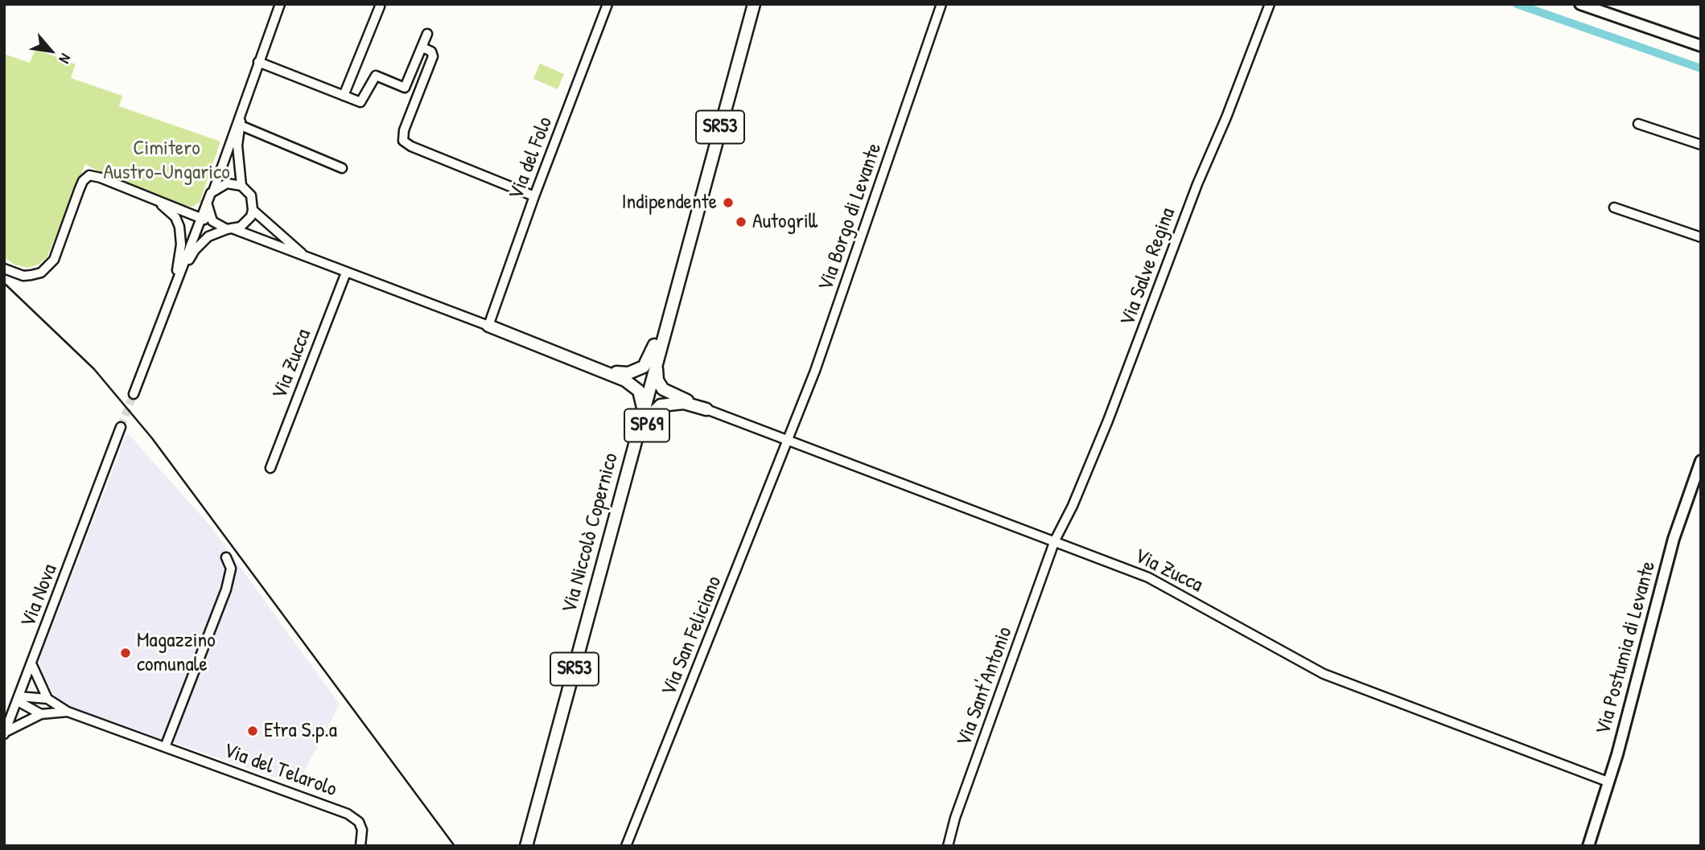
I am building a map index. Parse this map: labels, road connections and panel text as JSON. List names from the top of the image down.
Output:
{
  "streets": {
    "highway": ["SR53", "SP69", "Via Niccolò Copernico"],
    "main road": ["Via Postumia di Levante"],
    "street": [
      "Via del Folo",
      "Via Borgo di Levante",
      "Via Salve Regina",
      "Via Zucca",
      "Via Nova",
      "Via San Feliciano",
      "Via Sant'Antonio",
      "Via del Telarolo"
    ]
  },
  "crossings": [
    ["SR53", "Via Niccolò Copernico"],
    ["Via del Folo", "SP69"],
    ["Via Borgo di Levante", "Via Zucca"],
    ["Via Borgo di Levante", "Via San Feliciano"],
    ["Via Salve Regina", "Via Zucca"],
    ["Via Salve Regina", "Via Sant'Antonio"],
    ["Via Zucca", "SP69"],
    ["Via Zucca", "Via San Feliciano"],
    ["Via Zucca", "Via Postumia di Levante"],
    ["Via Zucca", "Via Sant'Antonio"],
    ["SP69", "Via Niccolò Copernico"]
  ],
  "parks": ["Cimitero Austro-Ungarico"],
  "places": [
    "Indipendente",
    "Autogrill",
    "Magazzino comunale",
    "Etra S.p.a"
  ],
  "north": "bottom right"
}
